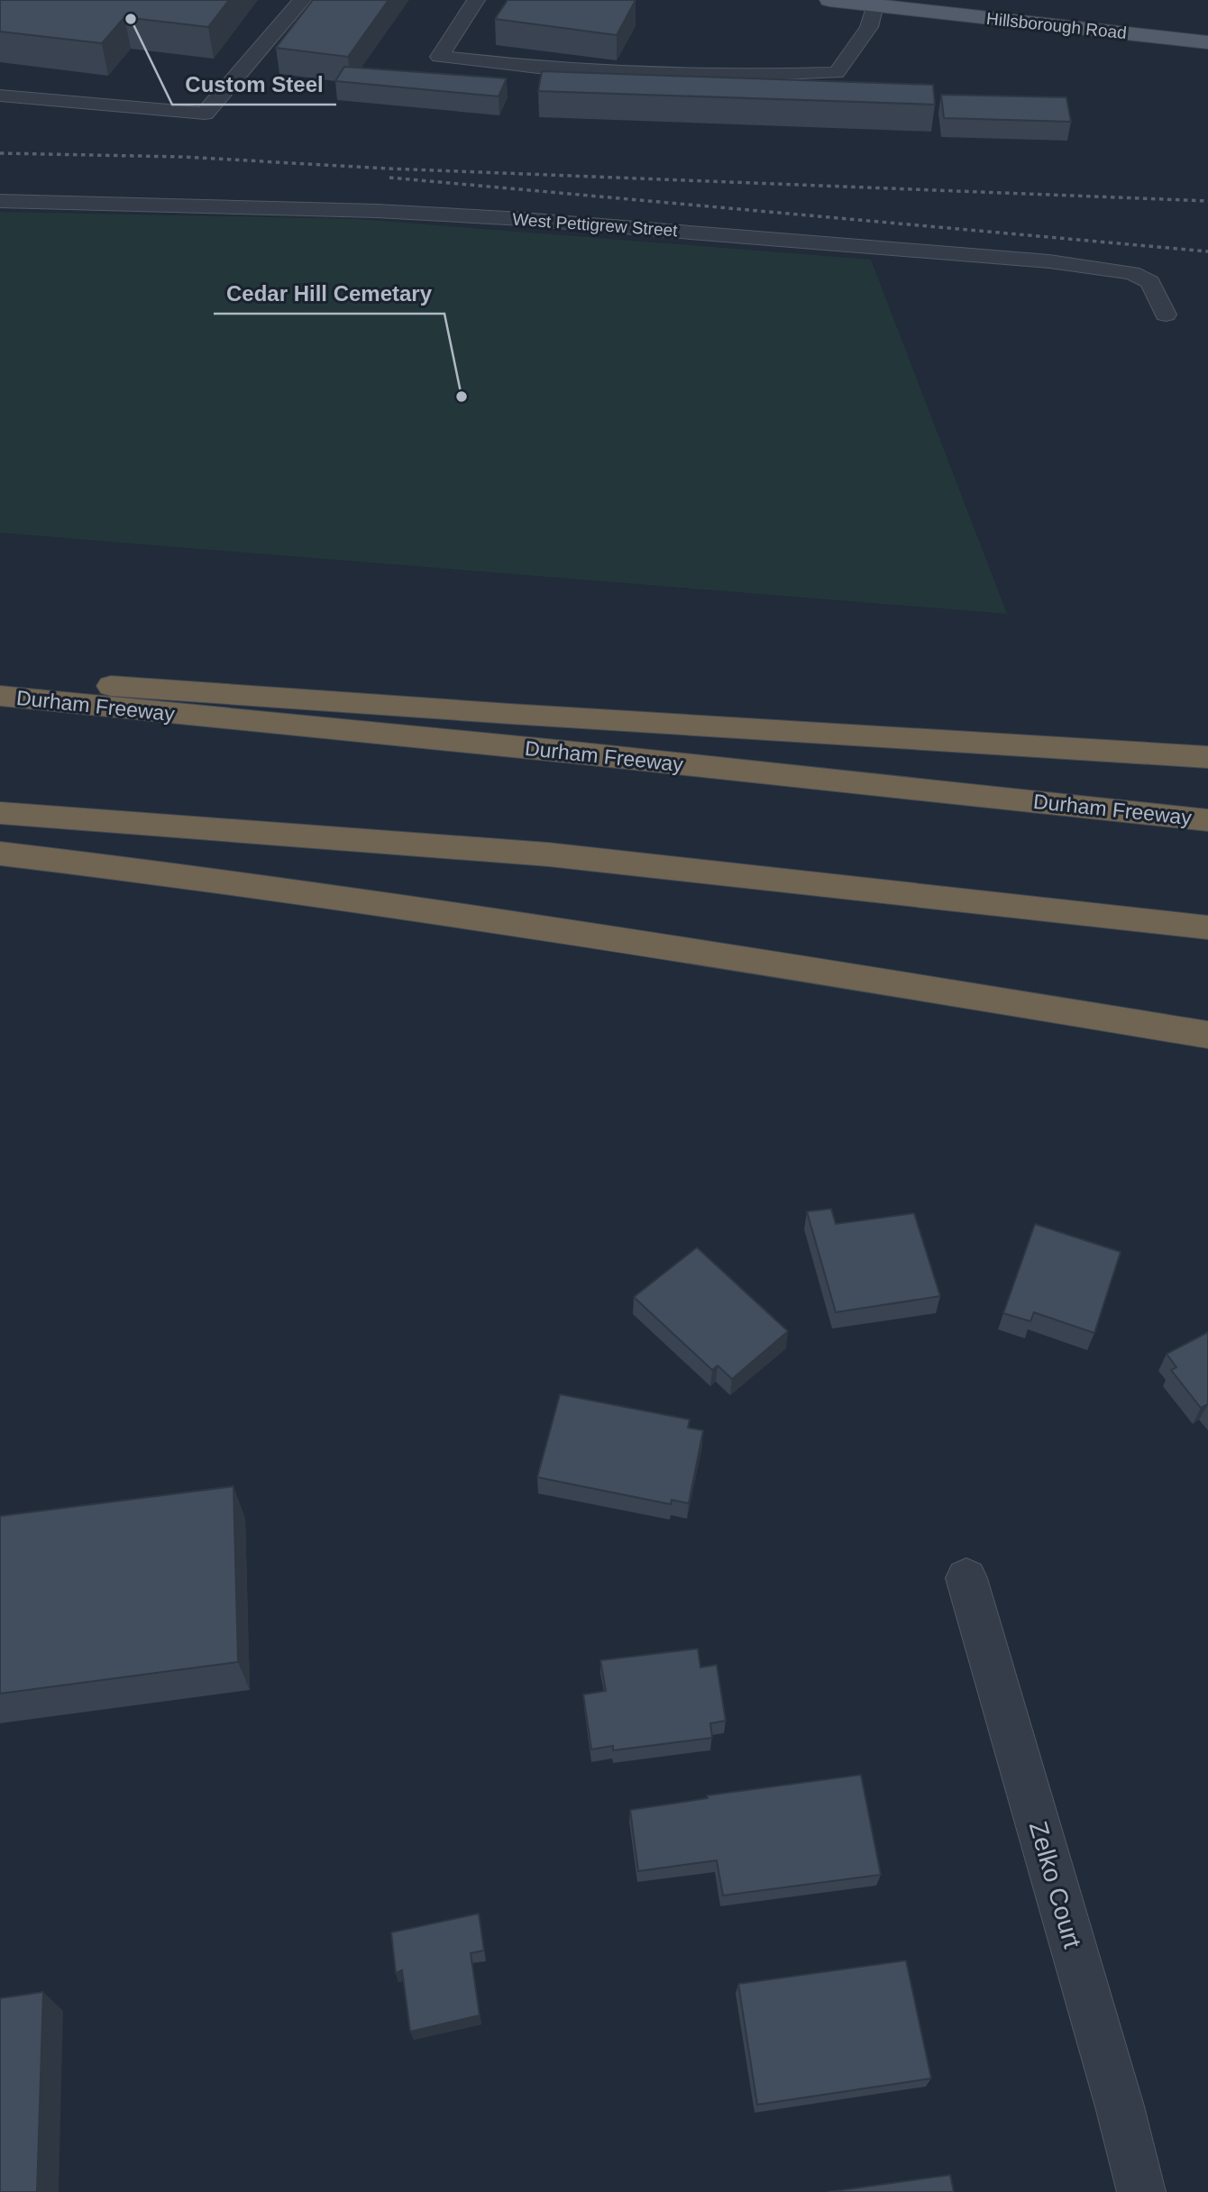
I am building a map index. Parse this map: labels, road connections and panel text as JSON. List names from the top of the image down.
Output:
{
  "streets": {
    "highway": ["Durham Freeway"],
    "main road": ["Hillsborough Road"],
    "street": ["Zelko Court"],
    "lane": ["West Pettigrew Street"]
  },
  "places": ["Custom Steel", "Cedar Hill Cemetary"]
}
